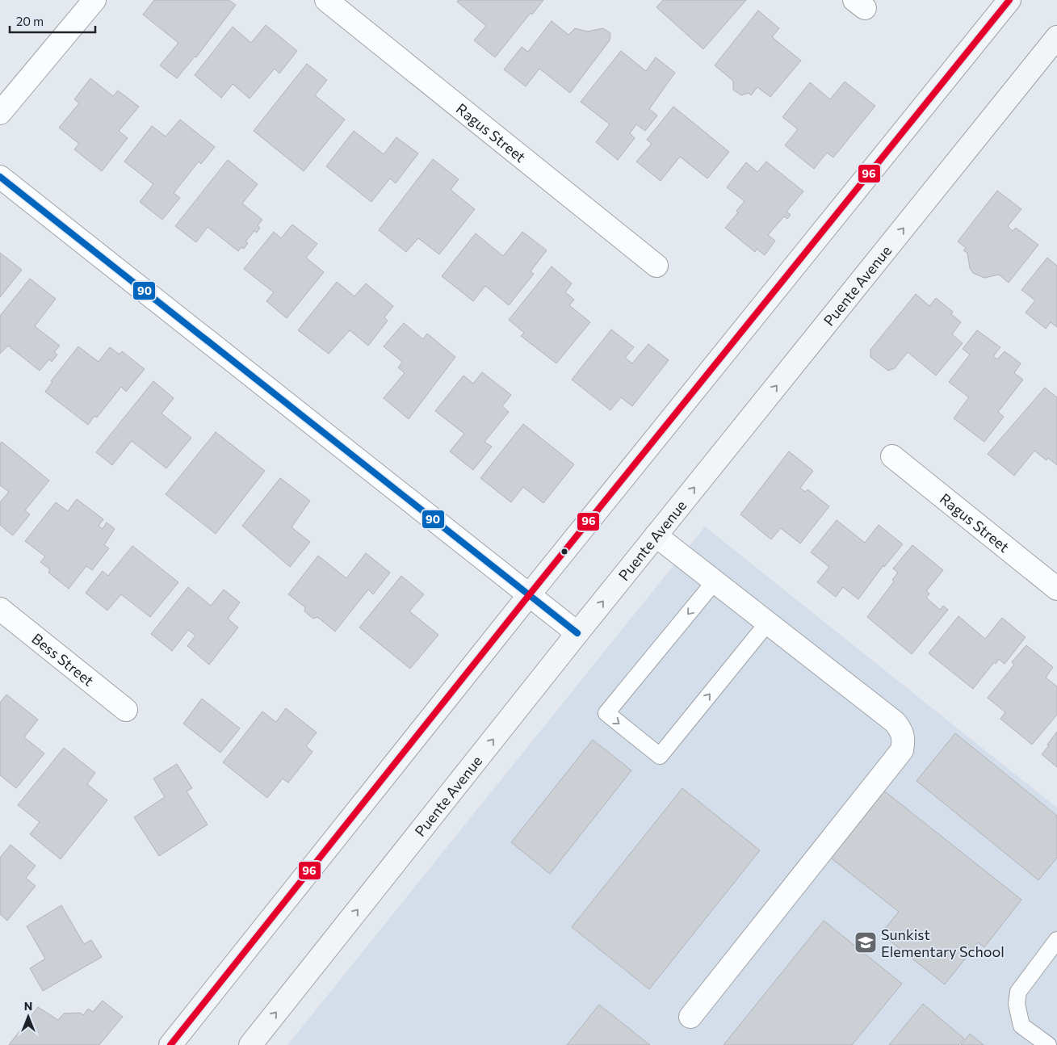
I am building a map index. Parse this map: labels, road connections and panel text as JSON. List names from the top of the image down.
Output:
{
  "streets": {
    "main road": ["Puente Avenue"],
    "street": ["Ragus Street", "Bess Street"]
  },
  "places": {
    "school or university": ["Sunkist Elementary School"]
  },
  "lines": ["transit line 96", "transit line 90"],
  "scale_bar": "20 m",
  "north": "top"
}
